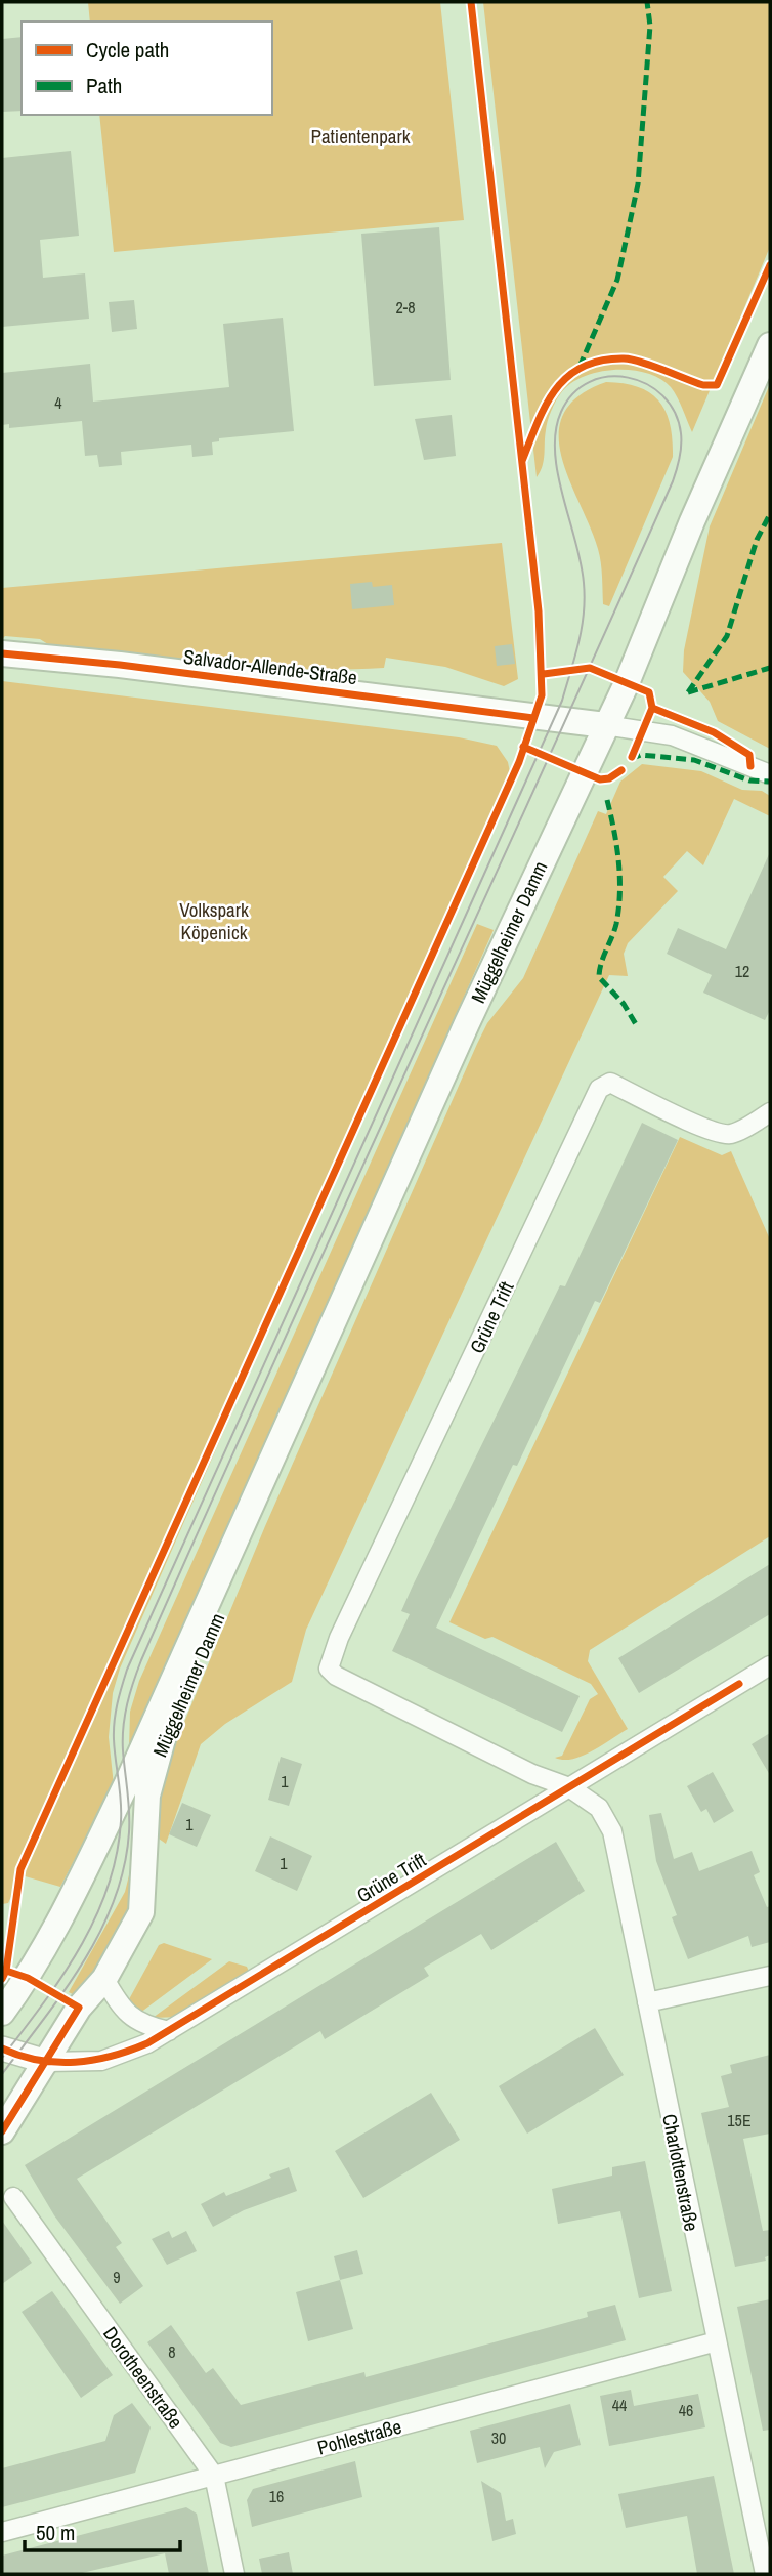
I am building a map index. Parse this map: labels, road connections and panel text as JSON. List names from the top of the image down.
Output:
{
  "streets": {
    "main road": ["Salvador-Allende-Straße", "Müggelheimer Damm"],
    "street": [
      "Grüne Trift",
      "Charlottenstraße",
      "Dorotheenstraße",
      "Pohlestraße"
    ]
  },
  "crossings": [
    ["Salvador-Allende-Straße", "Müggelheimer Damm"],
    ["Müggelheimer Damm", "Grüne Trift"],
    ["Grüne Trift", "Charlottenstraße"],
    ["Charlottenstraße", "Pohlestraße"],
    ["Dorotheenstraße", "Pohlestraße"]
  ],
  "parks": ["Patientenpark", "Volkspark Köpenick"],
  "house_numbers": [
    "2-8",
    "4",
    "12",
    "1",
    "1",
    "1",
    "15E",
    "9",
    "8",
    "44",
    "46",
    "30",
    "16"
  ],
  "legend": ["Cycle path", "Path"],
  "scale_bar": "50 m"
}
